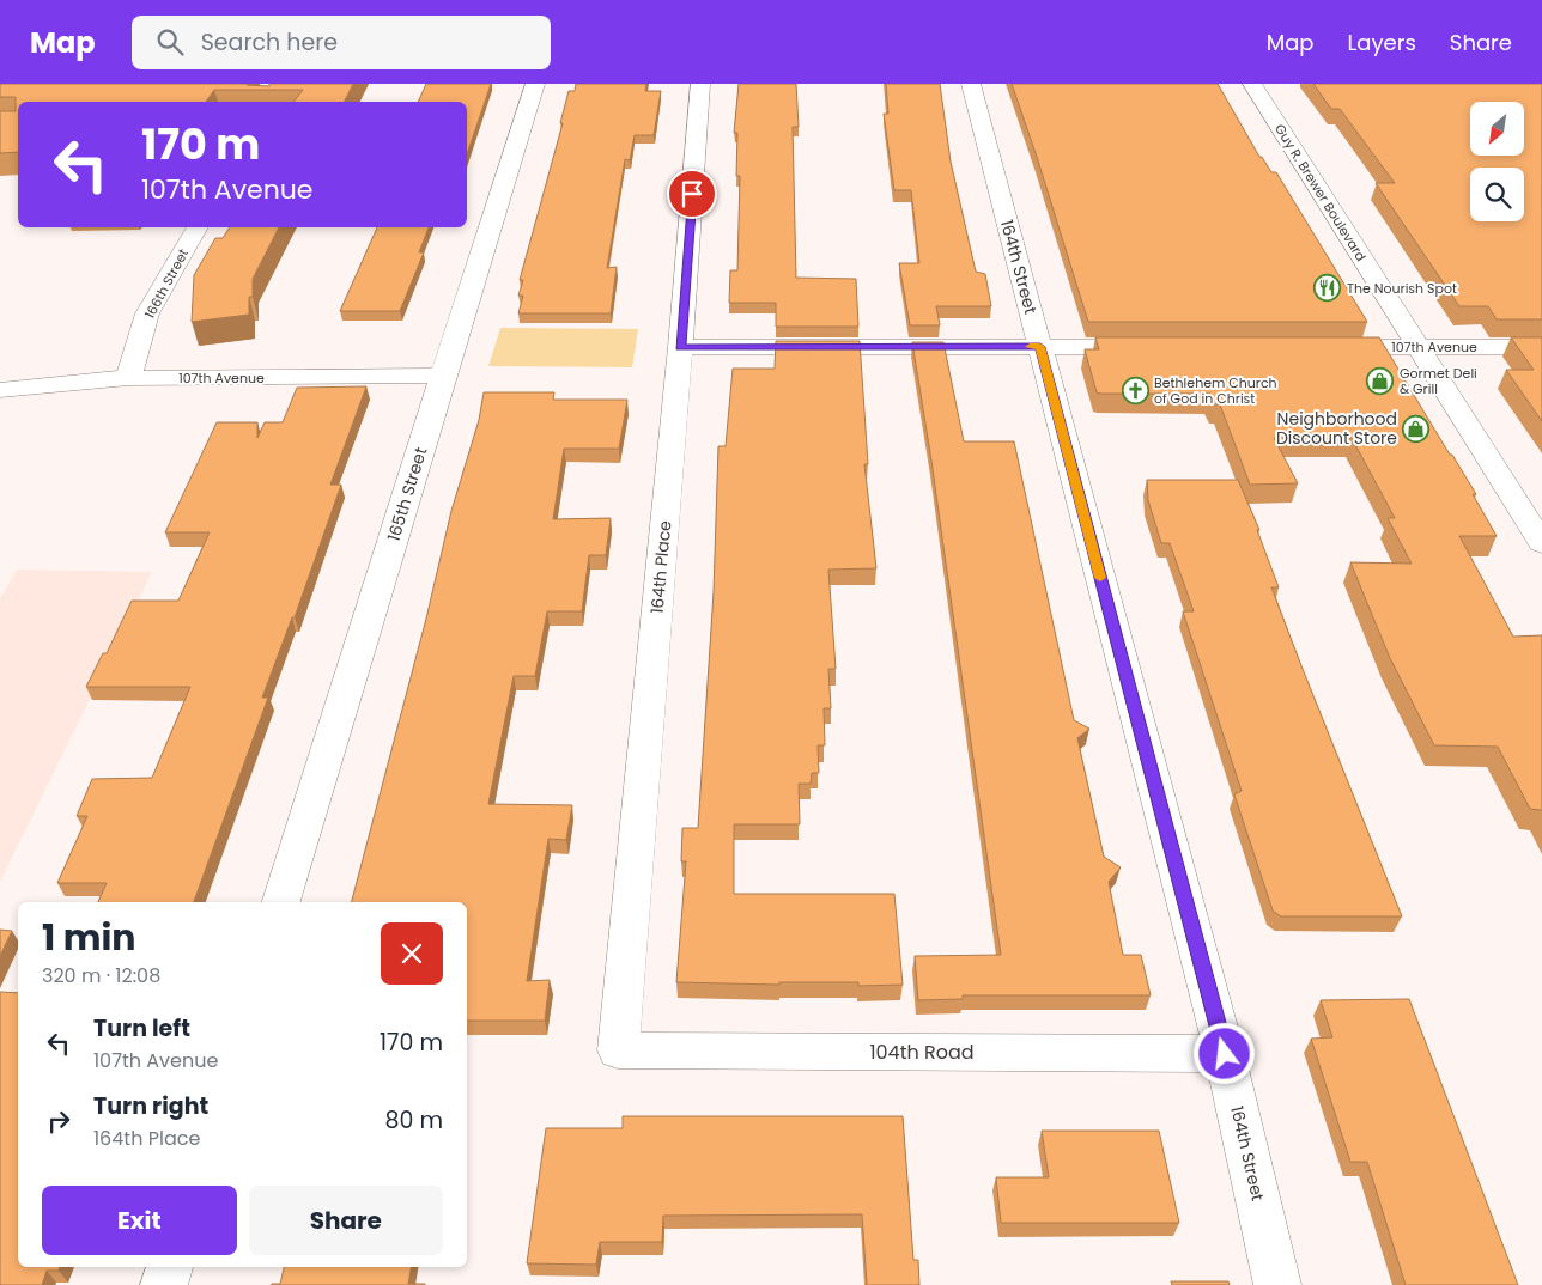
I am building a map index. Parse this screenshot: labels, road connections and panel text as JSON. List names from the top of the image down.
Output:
{
  "streets": {
    "street": [
      "Guy R. Brewer Boulevard",
      "164th Street",
      "166th Street",
      "107th Avenue",
      "165th Street",
      "164th Place",
      "104th Road"
    ]
  },
  "crossings": [
    ["Guy R. Brewer Boulevard", "107th Avenue"],
    ["164th Street", "104th Road"],
    ["166th Street", "107th Avenue"],
    ["107th Avenue", "165th Street"],
    ["164th Place", "104th Road"]
  ],
  "places": {
    "restaurant": ["The Nourish Spot"],
    "shop": ["Gormet Deli & Grill", "Neighborhood Discount Store"],
    "church": ["Bethlehem Church of God in Christ"]
  },
  "north": "bottom left",
  "page": {
    "header": "Map",
    "search": "Search here",
    "nav": ["Map", "Layers", "Share"],
    "turn": ["170 m", "107th Avenue"],
    "heading": ["1 min", "320 m · 12:08"],
    "list": [
      {
        "name": "Turn left",
        "note": "107th Avenue",
        "value": "170 m"
      },
      {
        "name": "Turn right",
        "note": "164th Place",
        "value": "80 m"
      }
    ],
    "buttons": ["Exit", "Share"]
  }
}
